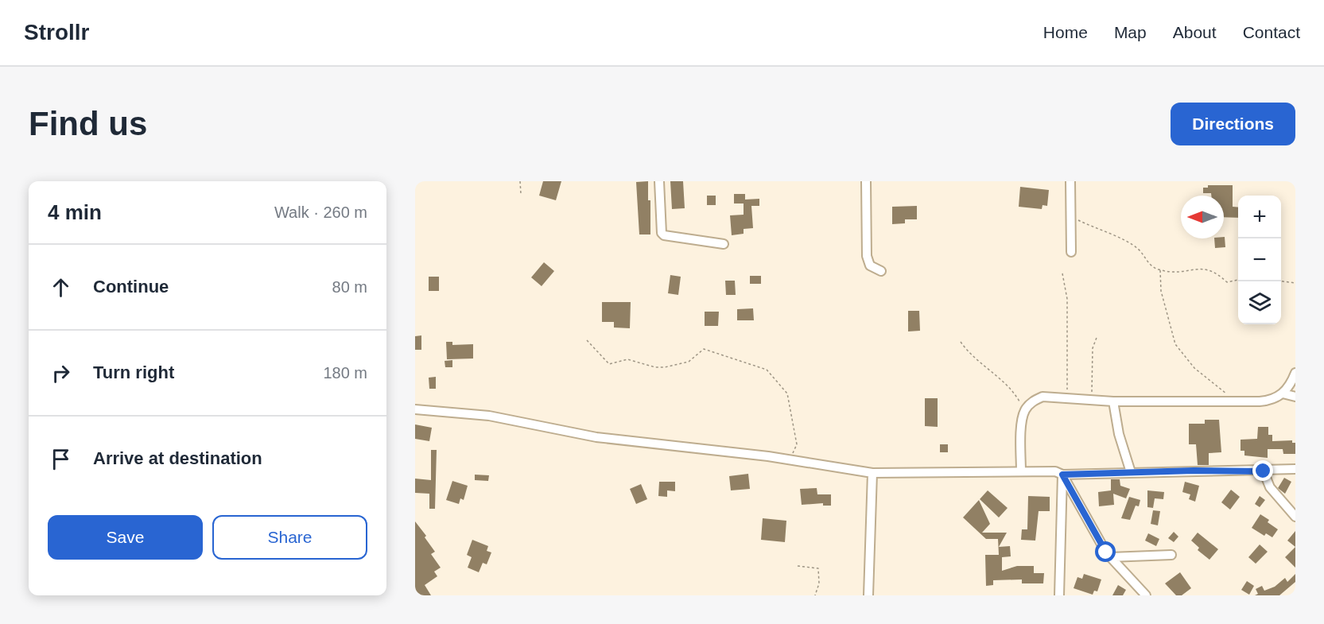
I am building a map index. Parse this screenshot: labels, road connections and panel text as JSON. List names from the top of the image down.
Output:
{
  "north": "left",
  "page": {
    "header": "Strollr",
    "nav": [
      "Home",
      "Map",
      "About",
      "Contact"
    ],
    "buttons": [
      "Directions",
      ["Save", "Share"]
    ],
    "title": "Find us",
    "heading": ["4 min", "Walk · 260 m"],
    "map_buttons": ["+", "−"],
    "list": [
      ["Continue", "80 m"],
      ["Turn right", "180 m"],
      "Arrive at destination"
    ]
  }
}
